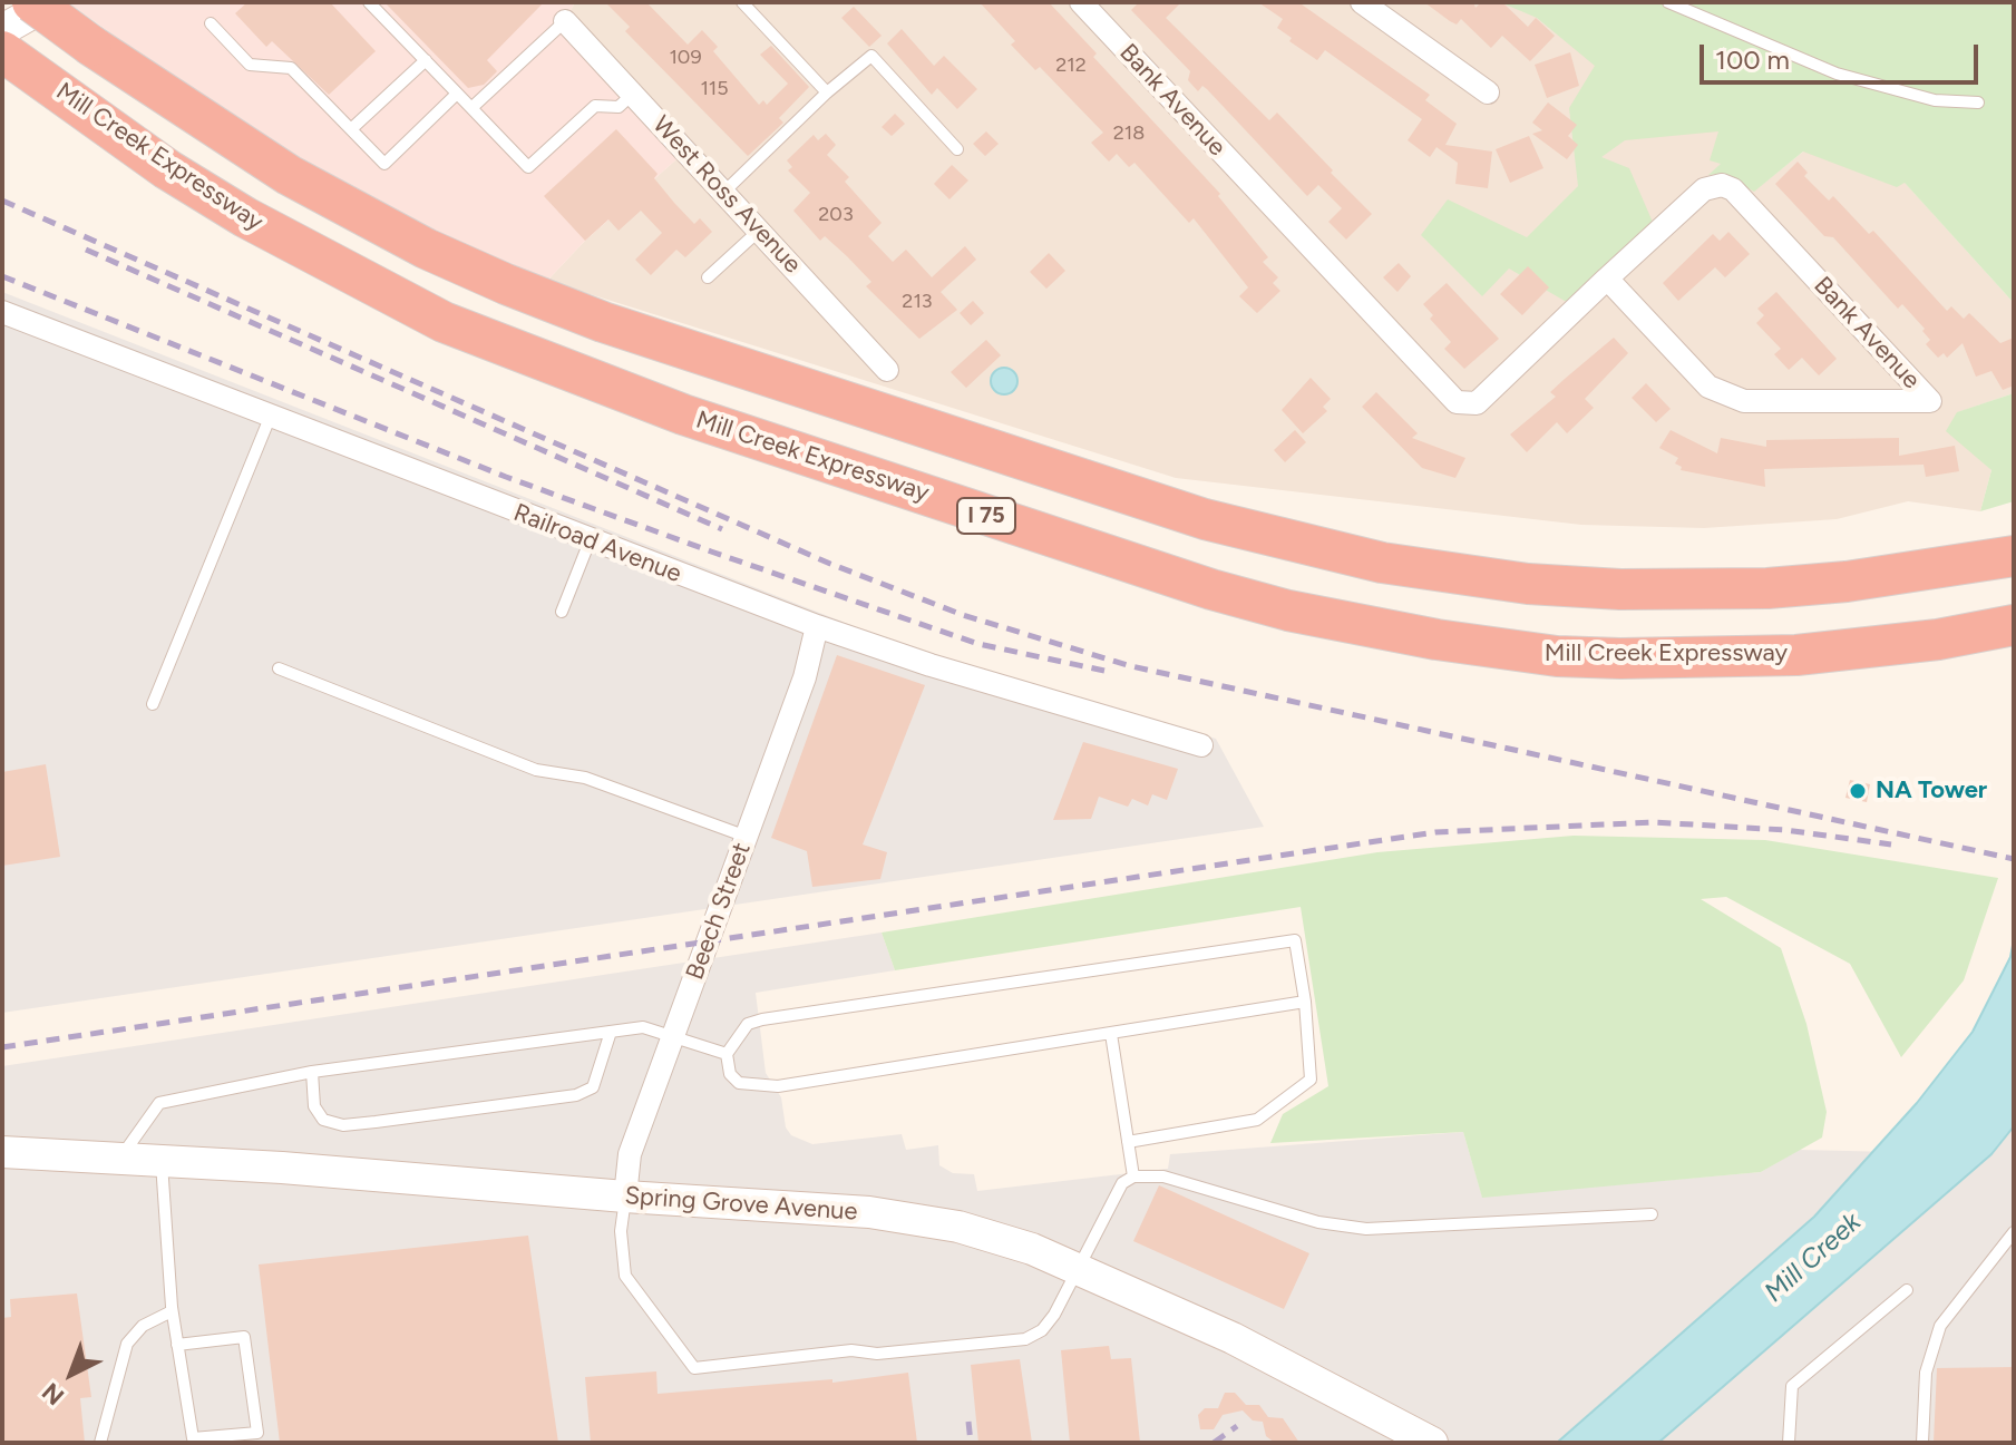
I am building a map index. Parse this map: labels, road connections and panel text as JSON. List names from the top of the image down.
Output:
{
  "streets": {
    "highway": ["Mill Creek Expressway", "I 75"],
    "main road": ["Spring Grove Avenue"],
    "street": [
      "Bank Avenue",
      "West Ross Avenue",
      "Railroad Avenue",
      "Beech Street"
    ]
  },
  "crossings": [
    ["Railroad Avenue", "Beech Street"],
    ["Beech Street", "Spring Grove Avenue"]
  ],
  "water": ["Mill Creek"],
  "places": ["NA Tower"],
  "house_numbers": [
    "109",
    "212",
    "115",
    "218",
    "203",
    "213"
  ],
  "scale_bar": "100 m",
  "north": "bottom left"
}
